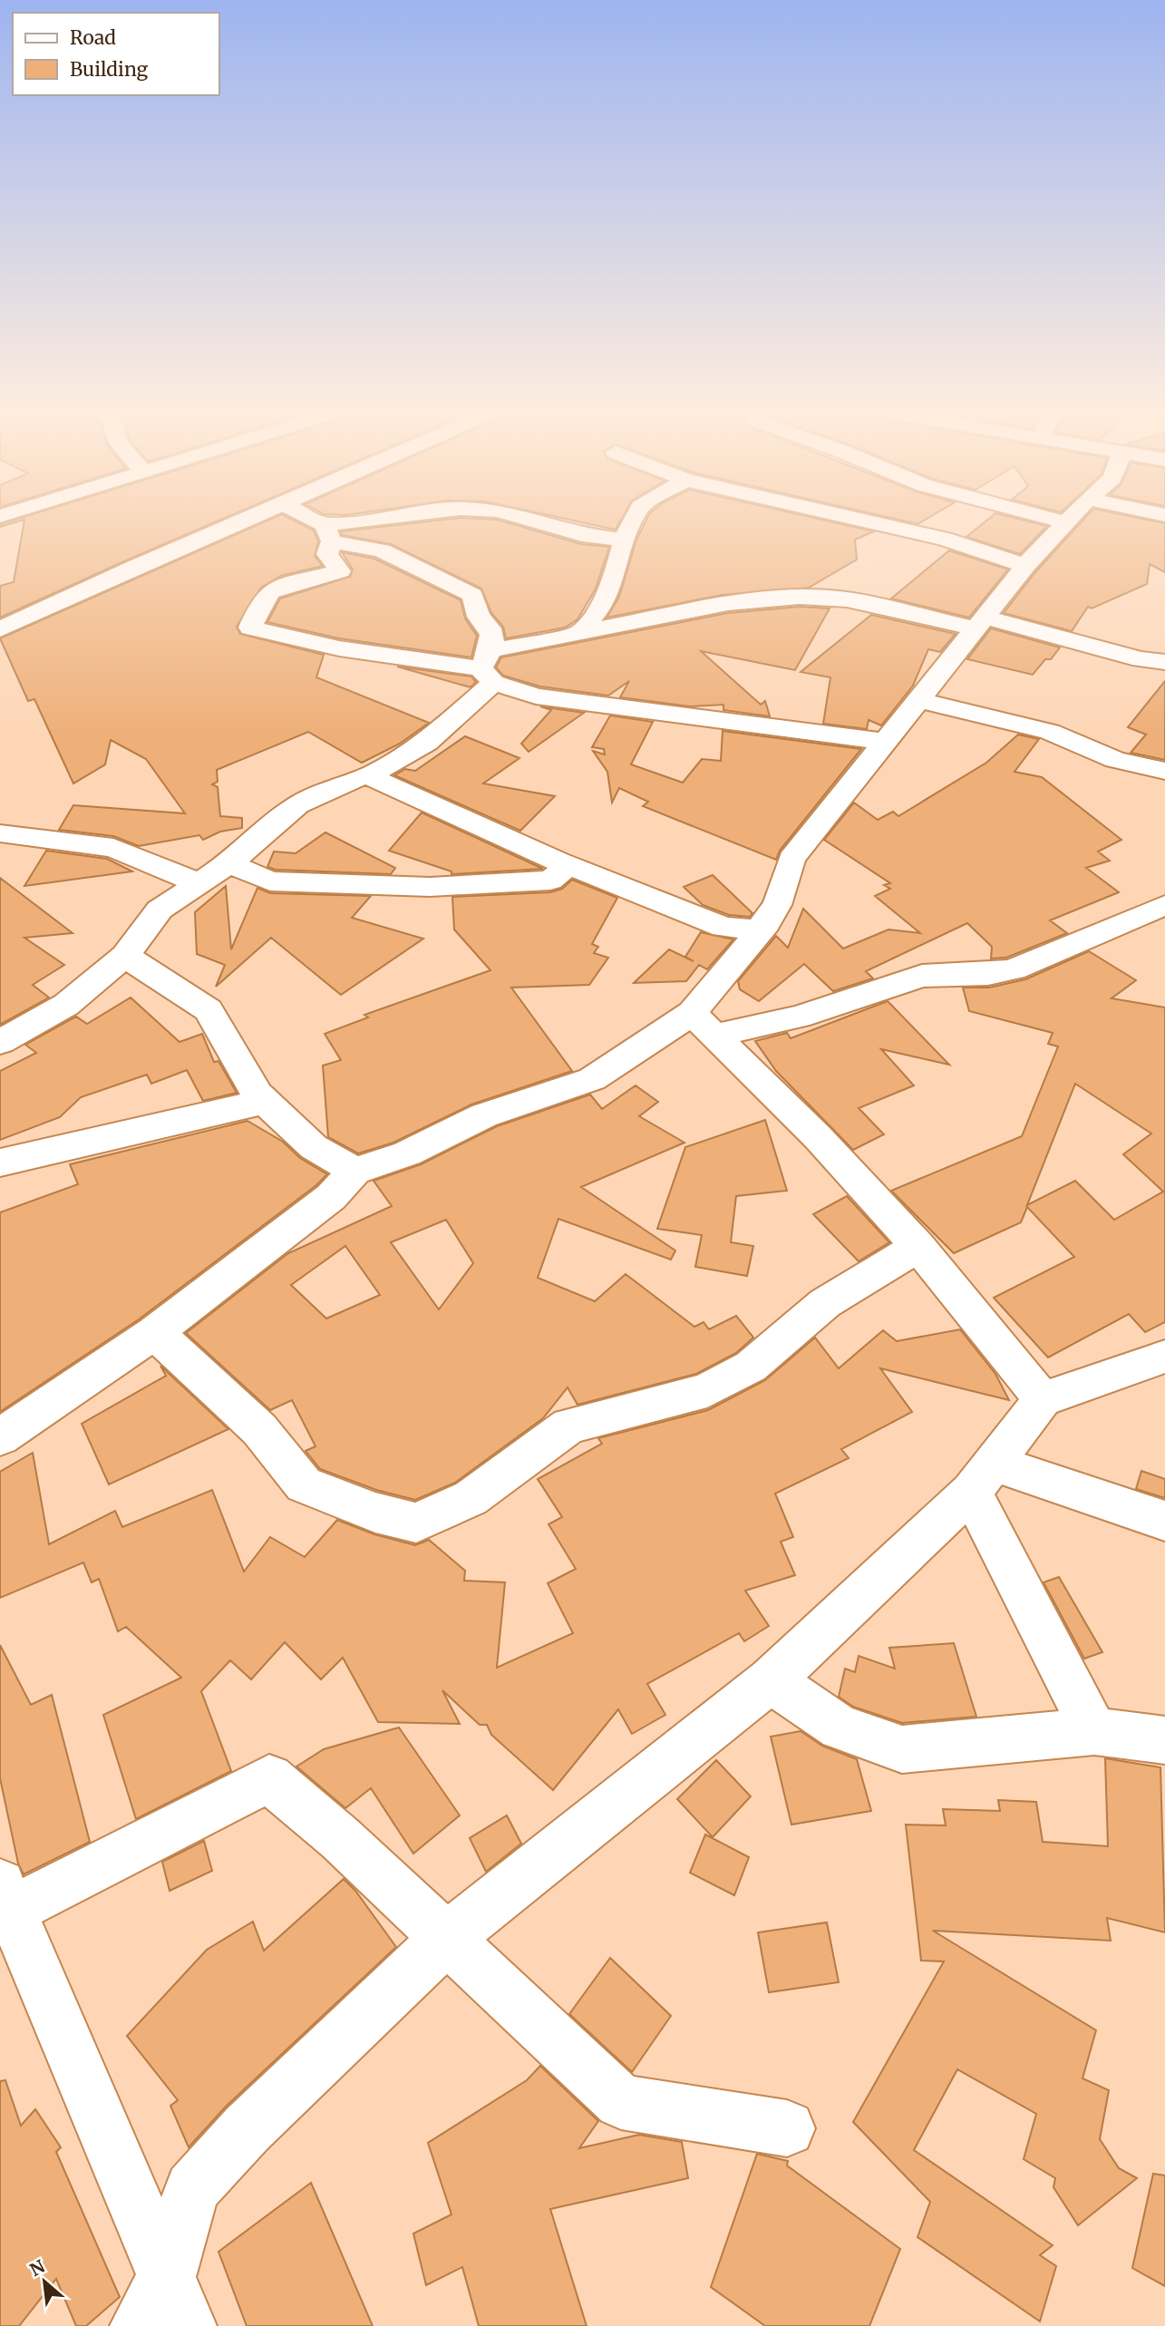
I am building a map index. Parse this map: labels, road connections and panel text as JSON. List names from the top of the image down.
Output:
{
  "legend": ["Road", "Building"],
  "north": "top left"
}
